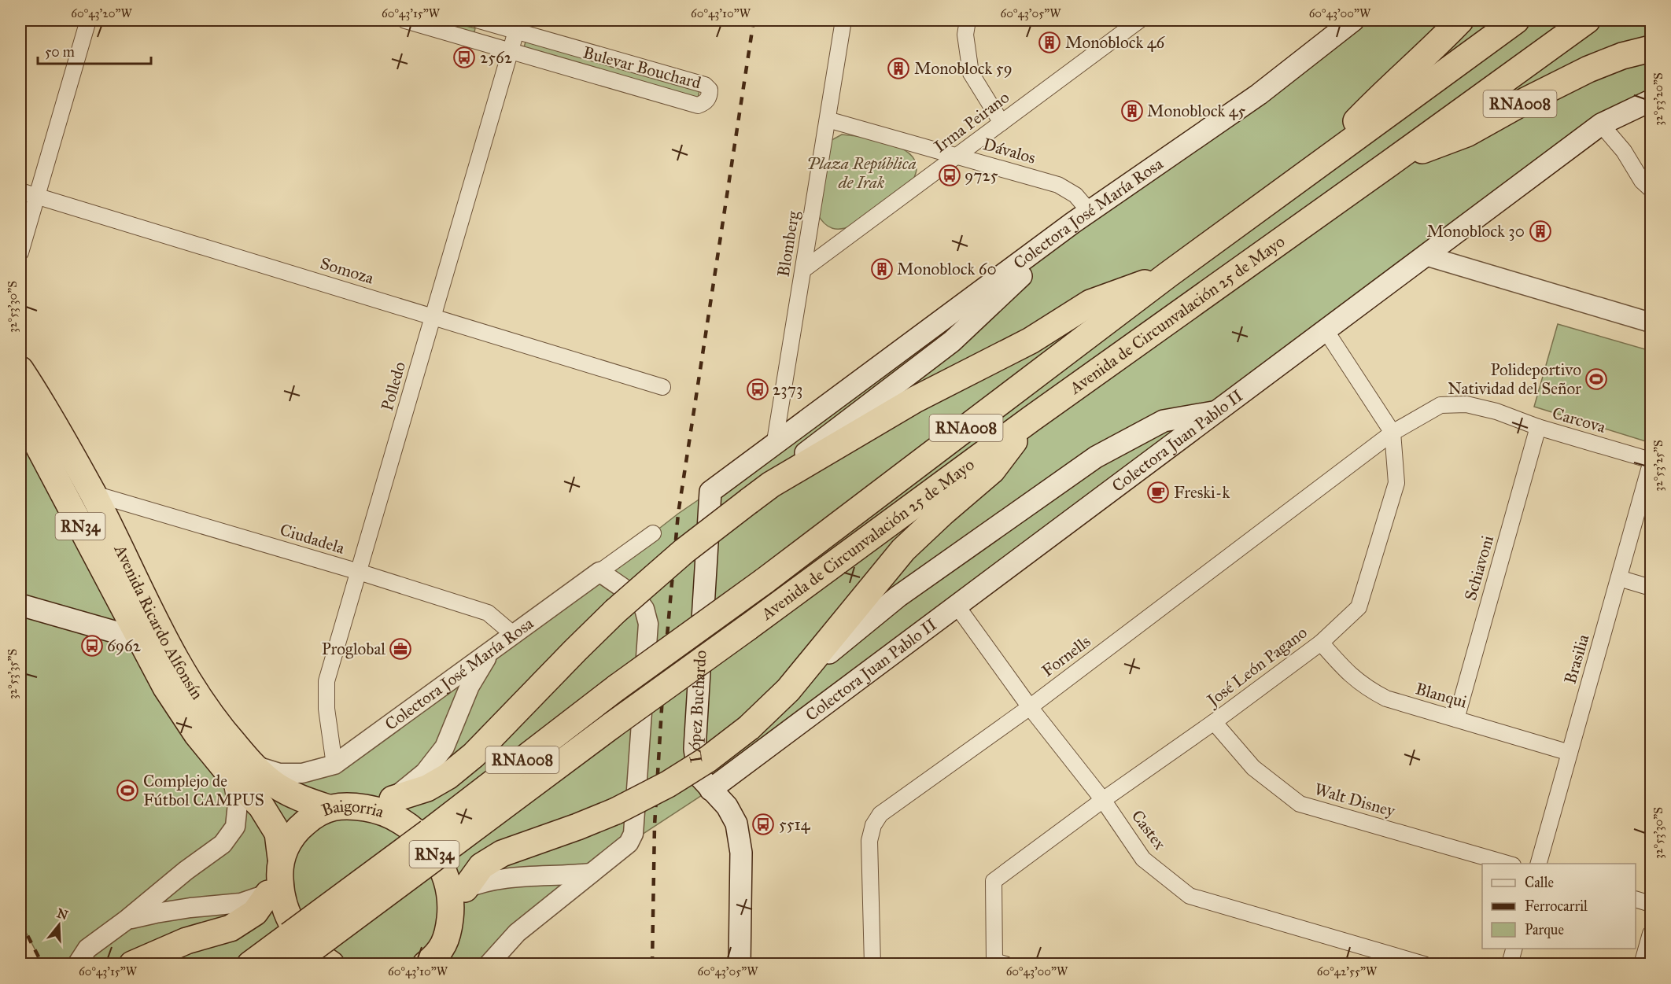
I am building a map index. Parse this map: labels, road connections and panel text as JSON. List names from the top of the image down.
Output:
{
  "streets": {
    "highway": [
      "RNA008",
      "Avenida de Circunvalación 25 de Mayo",
      "RN34",
      "Avenida Ricardo Alfonsín",
      "Baigorria"
    ],
    "main road": ["Colectora José María Rosa", "Colectora Juan Pablo II", "López Buchardo"],
    "street": [
      "Bulevar Bouchard",
      "Irma Peirano",
      "Dávalos",
      "Blomberg",
      "Somoza",
      "Polledo",
      "Carcova",
      "Ciudadela",
      "Schiavoni",
      "Fornells",
      "Brasilia",
      "José León Pagano",
      "Blanqui",
      "Walt Disney",
      "Castex"
    ]
  },
  "crossings": [
    ["Bulevar Bouchard", "Polledo"],
    ["RNA008", "Avenida de Circunvalación 25 de Mayo"],
    ["Irma Peirano", "Dávalos"],
    ["Irma Peirano", "Blomberg"],
    ["Dávalos", "Colectora José María Rosa"],
    ["Dávalos", "Blomberg"],
    ["Colectora José María Rosa", "Blomberg"],
    ["Colectora José María Rosa", "Polledo"],
    ["Colectora José María Rosa", "Ciudadela"],
    ["Colectora José María Rosa", "Avenida Ricardo Alfonsín"],
    ["Colectora José María Rosa", "López Buchardo"],
    ["Somoza", "Polledo"],
    ["Polledo", "Ciudadela"],
    ["Carcova", "Schiavoni"],
    ["Carcova", "Fornells"],
    ["Carcova", "Brasilia"],
    ["Carcova", "José León Pagano"],
    ["Colectora Juan Pablo II", "José León Pagano"],
    ["Colectora Juan Pablo II", "López Buchardo"],
    ["Colectora Juan Pablo II", "Castex"],
    ["RN34", "Avenida Ricardo Alfonsín"],
    ["RN34", "Baigorria"],
    ["Ciudadela", "Avenida Ricardo Alfonsín"],
    ["Schiavoni", "Blanqui"],
    ["Avenida Ricardo Alfonsín", "Baigorria"],
    ["Fornells", "José León Pagano"],
    ["Fornells", "Castex"],
    ["Brasilia", "Blanqui"],
    ["José León Pagano", "Blanqui"],
    ["José León Pagano", "Walt Disney"],
    ["José León Pagano", "Castex"]
  ],
  "parks": ["Plaza República de Irak"],
  "places": {
    "building": [
      "Monoblock 46",
      "Monoblock 59",
      "Monoblock 45",
      "Monoblock 30",
      "Monoblock 60"
    ],
    "bus stop": [
      "2562",
      "9725",
      "2373",
      "6962",
      "5514"
    ],
    "sports": ["Polideportivo Natividad del Señor", "Complejo de Fútbol CAMPUS"],
    "cafe": ["Freski-k"],
    "office": ["Proglobal"]
  },
  "legend": ["Calle", "Ferrocarril", "Parque"],
  "scale_bar": "50 m",
  "north": "top",
  "coordinates": [
    "60°43'20\"W",
    "60°43'15\"W",
    "60°43'10\"W",
    "60°43'05\"W",
    "60°43'00\"W",
    "32°53'20\"S",
    "32°53'30\"S",
    "32°53'25\"S",
    "32°53'35\"S",
    "60°42'55\"W"
  ]
}
